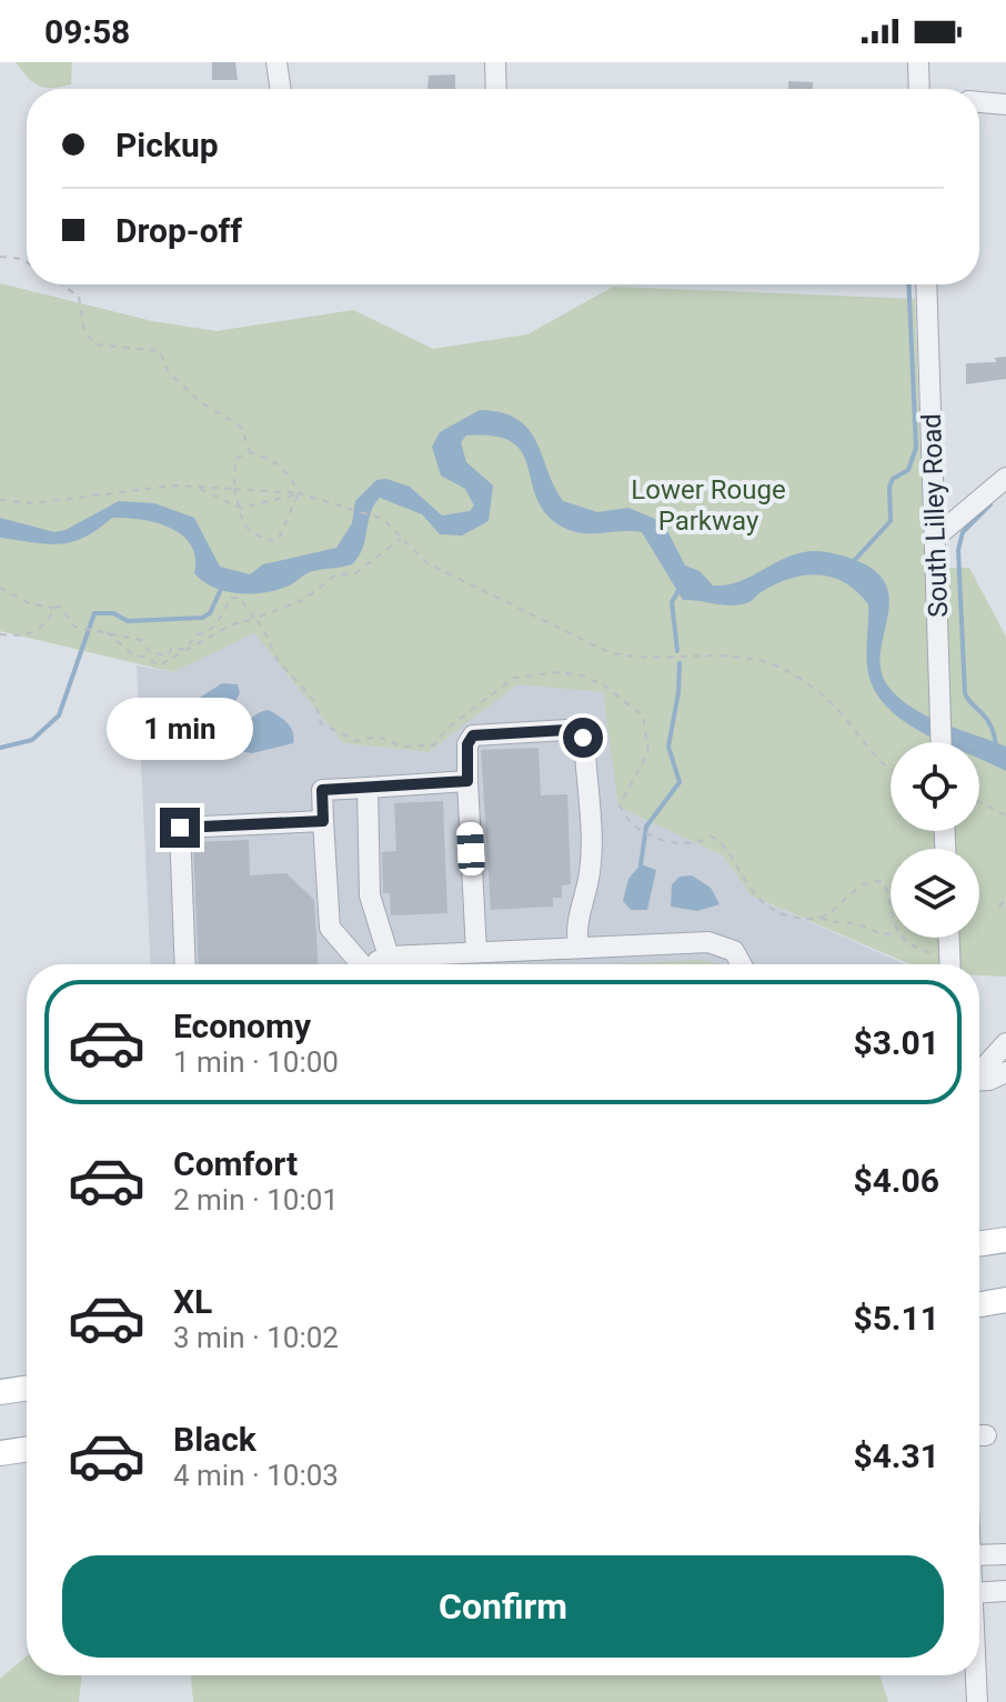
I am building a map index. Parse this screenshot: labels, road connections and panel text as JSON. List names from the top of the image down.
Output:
{
  "streets": {
    "street": ["South Lilley Road"]
  },
  "parks": ["Lower Rouge Parkway"],
  "page": {
    "status": "09:58",
    "banner": ["Pickup", "Drop-off"],
    "bubble": "1 min",
    "list": [
      {
        "name": "Economy",
        "note": "1 min · 10:00",
        "value": "$3.01"
      },
      {
        "name": "Comfort",
        "note": "2 min · 10:01",
        "value": "$4.06"
      },
      {
        "name": "XL",
        "note": "3 min · 10:02",
        "value": "$5.11"
      },
      {
        "name": "Black",
        "note": "4 min · 10:03",
        "value": "$4.31"
      }
    ],
    "buttons": "Confirm"
  }
}
